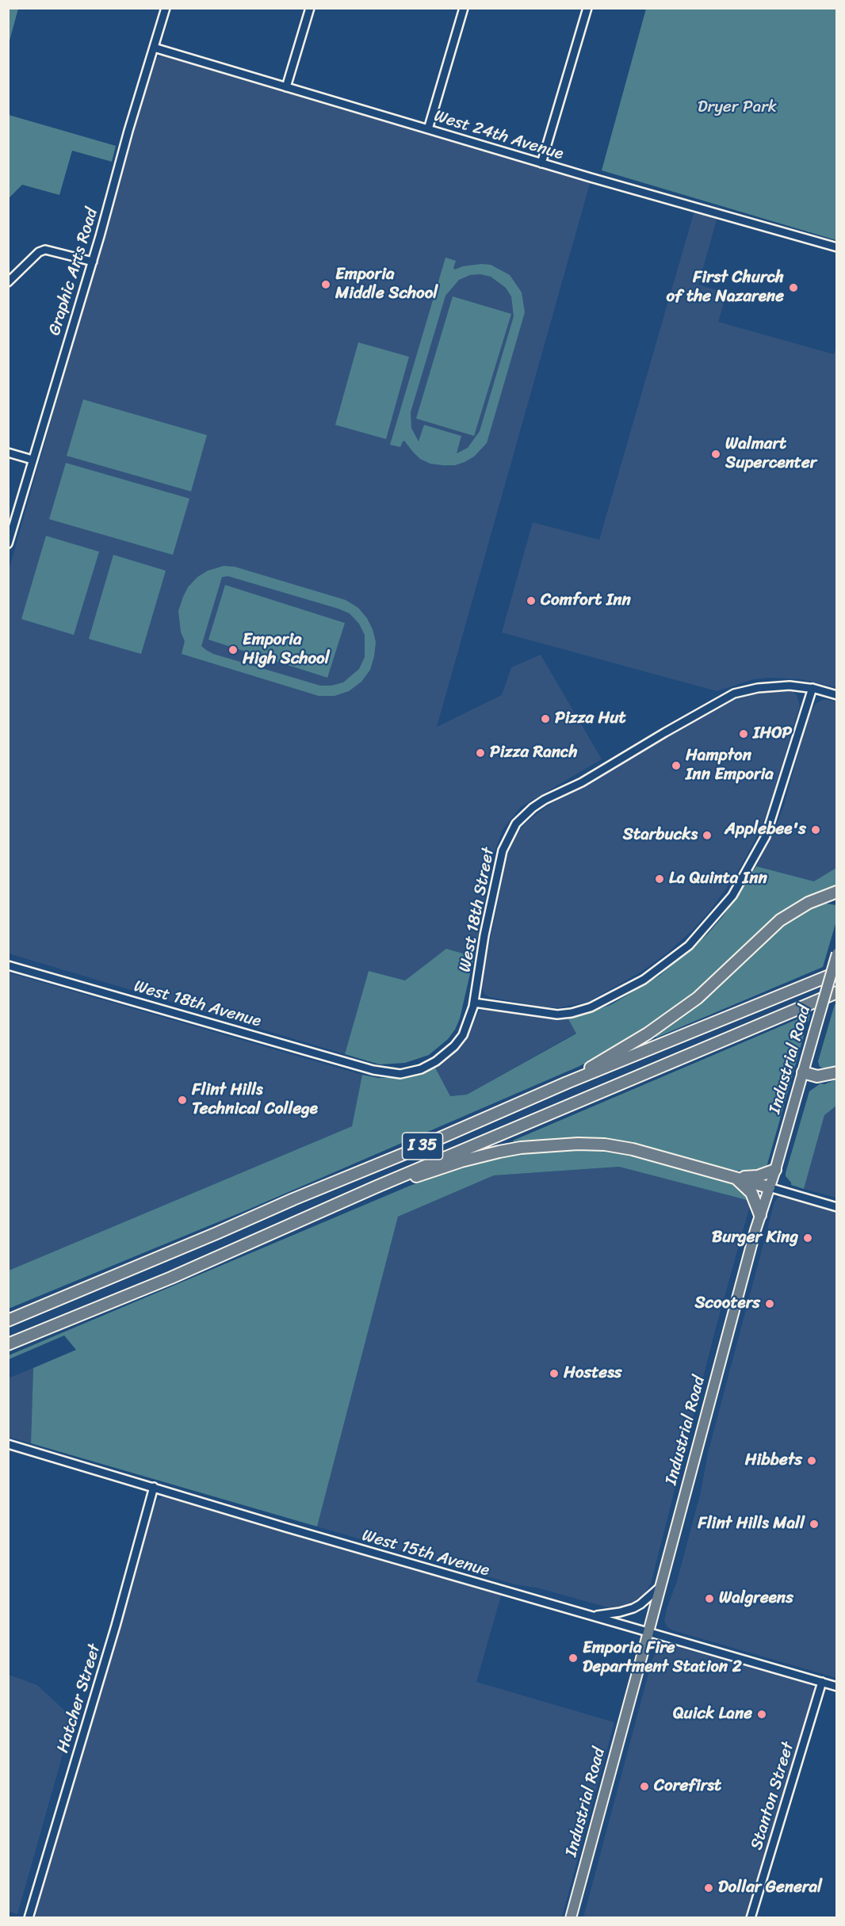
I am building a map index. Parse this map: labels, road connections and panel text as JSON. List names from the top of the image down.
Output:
{
  "streets": {
    "highway": ["I 35"],
    "main road": ["Industrial Road"],
    "street": [
      "West 24th Avenue",
      "Graphic Arts Road",
      "West 18th Street",
      "West 18th Avenue",
      "West 15th Avenue",
      "Hatcher Street",
      "Stanton Street"
    ]
  },
  "crossings": [
    ["West 24th Avenue", "Graphic Arts Road"],
    ["West 18th Street", "West 18th Avenue"],
    ["Industrial Road", "West 15th Avenue"],
    ["West 15th Avenue", "Hatcher Street"],
    ["West 15th Avenue", "Stanton Street"]
  ],
  "parks": ["Dryer Park"],
  "places": [
    "Emporia Middle School",
    "First Church of the Nazarene",
    "Walmart Supercenter",
    "Comfort Inn",
    "Emporia High School",
    "Pizza Hut",
    "IHOP",
    "Pizza Ranch",
    "Hampton Inn Emporia",
    "Applebee's",
    "Starbucks",
    "La Quinta Inn",
    "Flint Hills Technical College",
    "Burger King",
    "Scooters",
    "Hostess",
    "Hibbets",
    "Flint Hills Mall",
    "Walgreens",
    "Emporia Fire Department Station 2",
    "Quick Lane",
    "Corefirst",
    "Dollar General"
  ]
}
